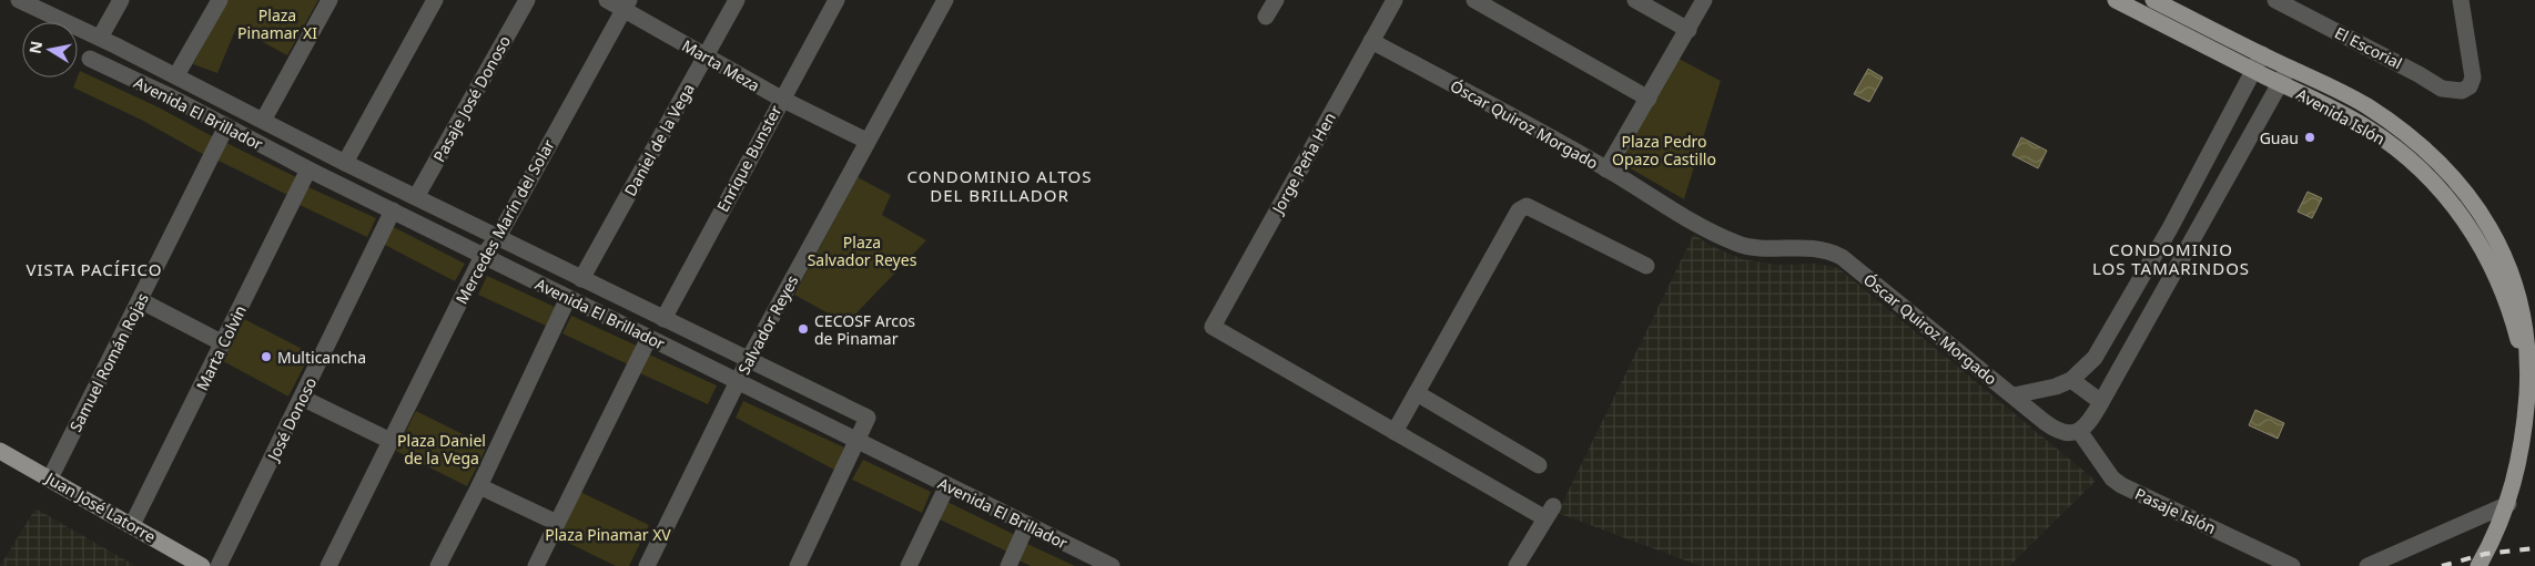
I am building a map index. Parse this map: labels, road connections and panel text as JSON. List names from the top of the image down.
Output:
{
  "streets": {
    "main road": ["Avenida Islón", "Juan José Latorre"],
    "street": [
      "El Escorial",
      "Marta Meza",
      "Pasaje José Donoso",
      "Avenida El Brillador",
      "Óscar Quiroz Morgado",
      "Daniel de la Vega",
      "Enrique Bunster",
      "Jorge Peña Hen",
      "Mercedes Marín del Solar",
      "Salvador Reyes",
      "Marta Colvin",
      "Samuel Román Rojas",
      "José Donoso",
      "Pasaje Islón"
    ]
  },
  "crossings": [
    ["Marta Meza", "Daniel de la Vega"],
    ["Marta Meza", "Enrique Bunster"],
    ["Marta Meza", "Mercedes Marín del Solar"],
    ["Marta Meza", "Salvador Reyes"],
    ["Pasaje José Donoso", "Avenida El Brillador"],
    ["Avenida El Brillador", "Daniel de la Vega"],
    ["Avenida El Brillador", "Enrique Bunster"],
    ["Avenida El Brillador", "Mercedes Marín del Solar"],
    ["Avenida El Brillador", "Salvador Reyes"],
    ["Avenida El Brillador", "Marta Colvin"],
    ["Avenida El Brillador", "Samuel Román Rojas"],
    ["Avenida El Brillador", "José Donoso"],
    ["Óscar Quiroz Morgado", "Jorge Peña Hen"],
    ["Óscar Quiroz Morgado", "Pasaje Islón"],
    ["Marta Colvin", "Juan José Latorre"],
    ["Samuel Román Rojas", "Juan José Latorre"]
  ],
  "districts": ["CONDOMINIO ALTOS DEL BRILLADOR", "CONDOMINIO LOS TAMARINDOS", "VISTA PACÍFICO"],
  "parks": [
    "Plaza Pinamar XI",
    "Plaza Pedro Opazo Castillo",
    "Plaza Salvador Reyes",
    "Plaza Daniel de la Vega",
    "Plaza Pinamar XV"
  ],
  "places": ["Guau", "CECOSF Arcos de Pinamar", "Multicancha"],
  "north": "left"
}
